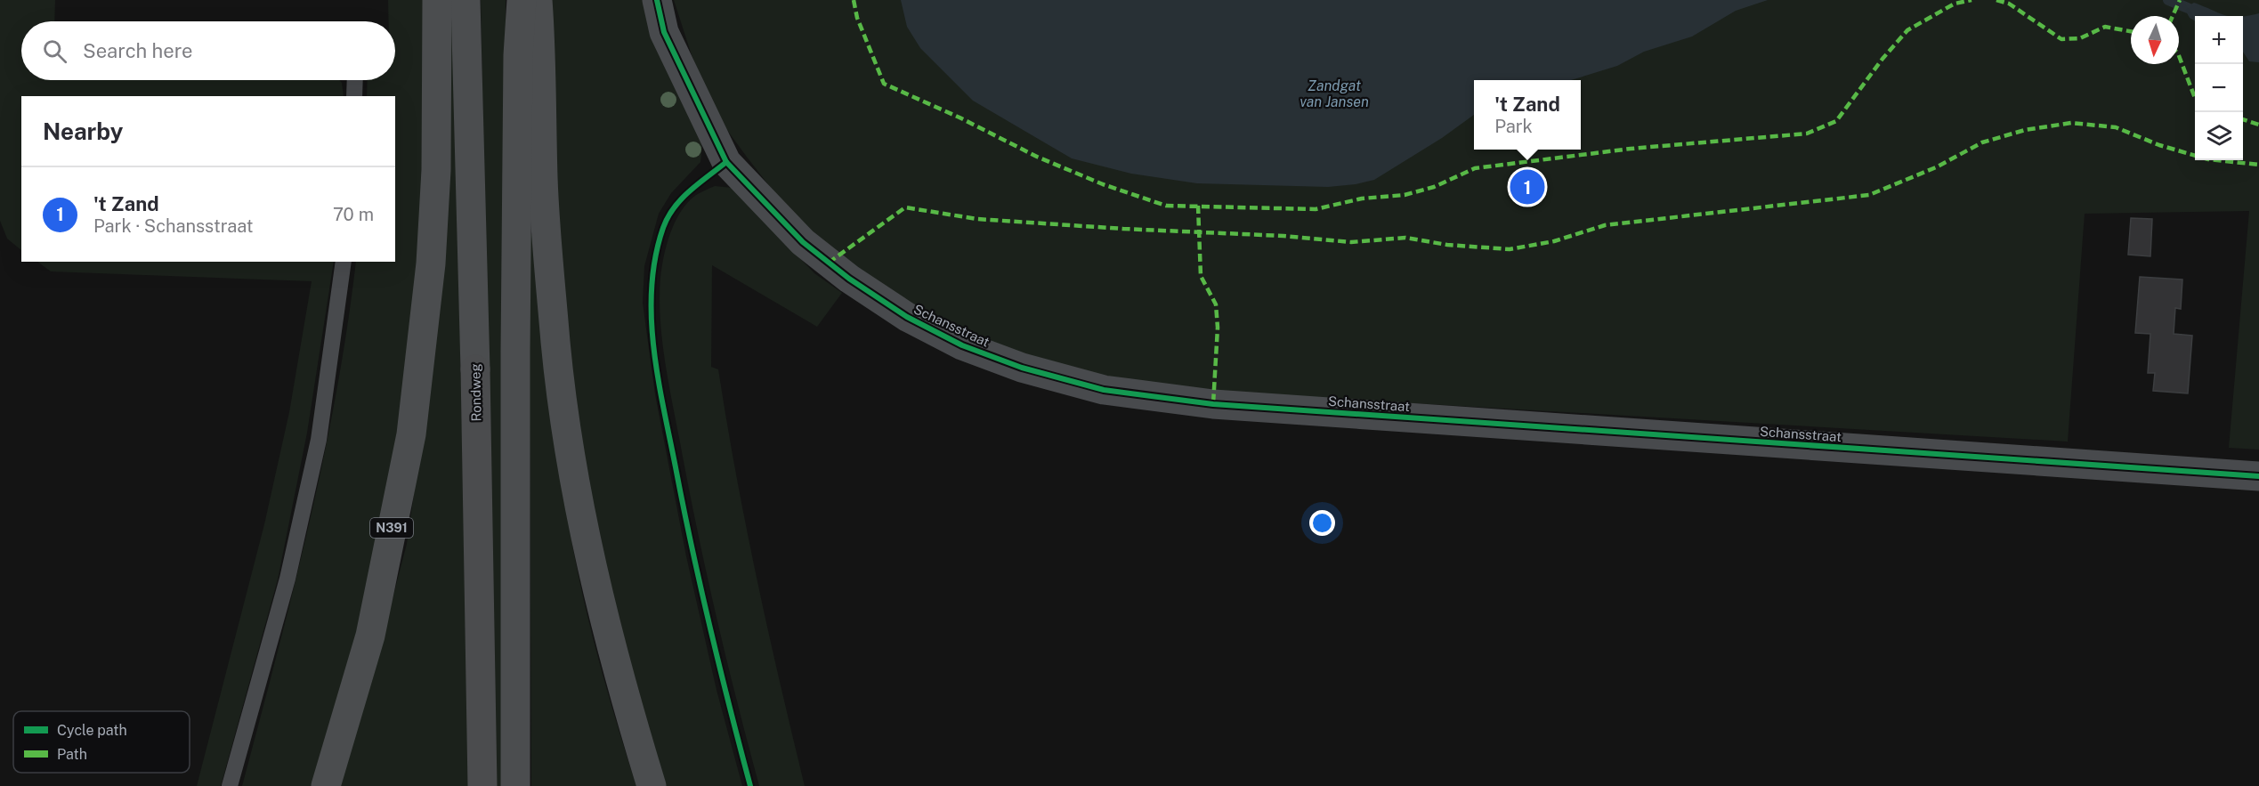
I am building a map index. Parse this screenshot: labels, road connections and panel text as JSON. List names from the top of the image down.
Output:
{
  "streets": {
    "highway": ["Rondweg"],
    "main road": ["N391"],
    "street": ["Schansstraat"]
  },
  "water": ["Zandgat van Jansen"],
  "legend": ["Cycle path", "Path"],
  "north": "bottom",
  "page": {
    "map_buttons": ["+", "−"],
    "search": "Search here",
    "popup": ["'t Zand", "Park"],
    "heading": "Nearby",
    "list": [
      {
        "mark": "1",
        "name": "'t Zand",
        "note": "Park · Schansstraat",
        "value": "70 m"
      }
    ],
    "pins": "1"
  }
}
